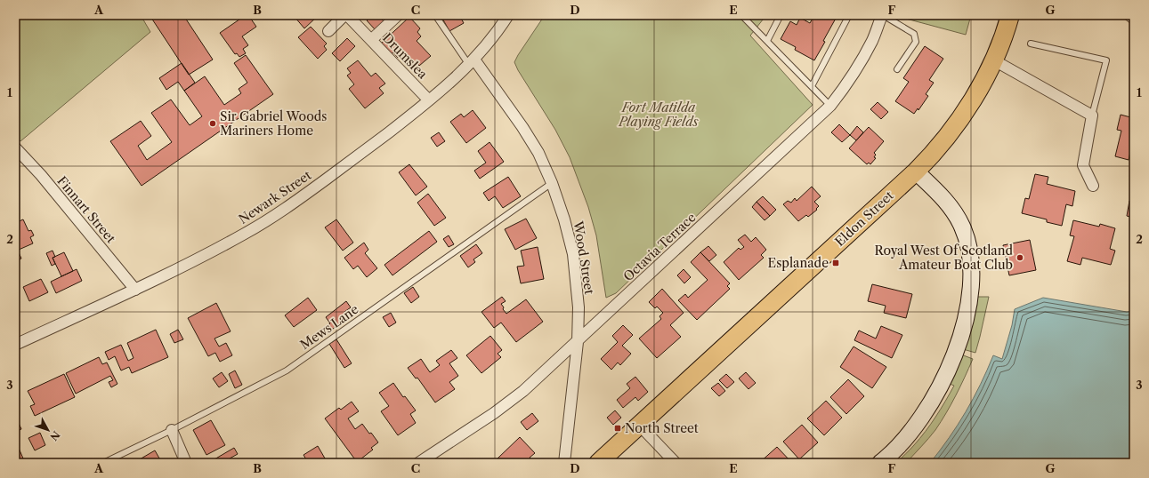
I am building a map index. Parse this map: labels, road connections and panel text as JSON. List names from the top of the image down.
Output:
{
  "streets": {
    "main road": ["Eldon Street"],
    "street": [
      "Drumslea",
      "Newark Street",
      "Finnart Street",
      "Octavia Terrace",
      "Wood Street"
    ],
    "lane": ["Mews Lane"]
  },
  "crossings": [
    ["Drumslea", "Newark Street"],
    ["Newark Street", "Finnart Street"],
    ["Newark Street", "Wood Street"],
    ["Octavia Terrace", "Wood Street"],
    ["Wood Street", "Mews Lane"]
  ],
  "parks": ["Fort Matilda Playing Fields"],
  "places": {
    "other": ["Sir Gabriel Woods Mariners Home", "Royal West Of Scotland Amateur Boat Club"],
    "transit": ["Esplanade", "North Street"]
  },
  "north": "bottom right",
  "grid": {
    "columns": [
      "A",
      "B",
      "C",
      "D",
      "E",
      "F",
      "G"
    ],
    "rows": ["1", "2", "3"]
  }
}
